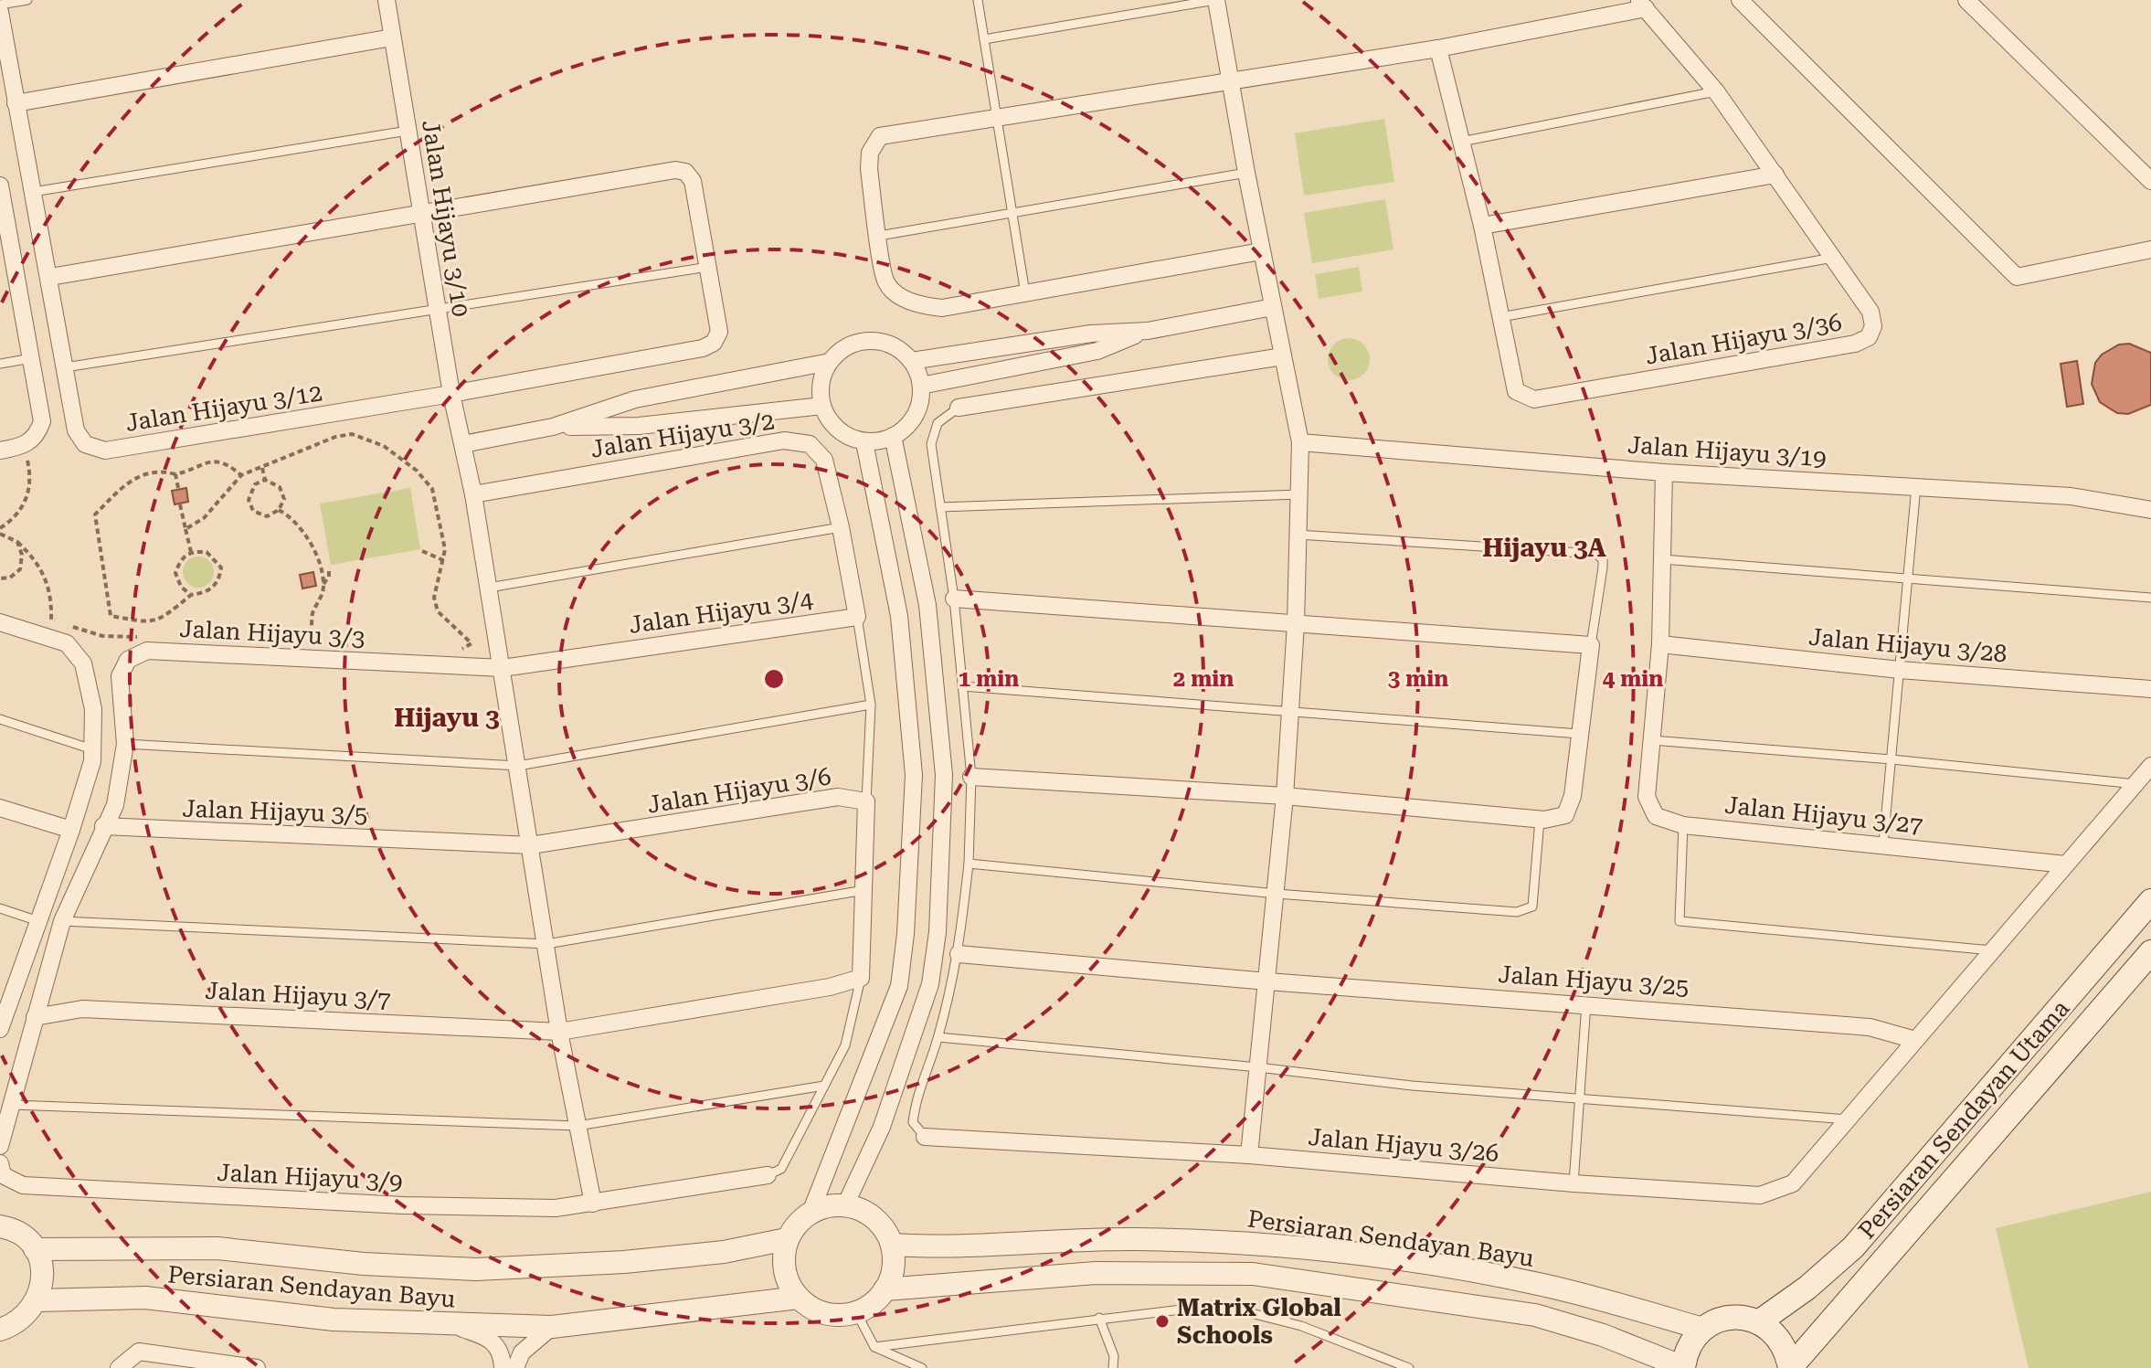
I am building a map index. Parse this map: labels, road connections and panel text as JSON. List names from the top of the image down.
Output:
{
  "streets": {
    "main road": ["Persiaran Sendayan Utama"],
    "street": [
      "Jalan Hijayu 3/10",
      "Jalan Hijayu 3/36",
      "Jalan Hijayu 3/12",
      "Jalan Hijayu 3/2",
      "Jalan Hijayu 3/19",
      "Jalan Hijayu 3/4",
      "Jalan Hijayu 3/3",
      "Jalan Hijayu 3/28",
      "Jalan Hijayu 3/6",
      "Jalan Hijayu 3/5",
      "Jalan Hijayu 3/27",
      "Jalan Hjayu 3/25",
      "Jalan Hijayu 3/7",
      "Jalan Hjayu 3/26",
      "Jalan Hijayu 3/9",
      "Persiaran Sendayan Bayu"
    ]
  },
  "crossings": [
    ["Jalan Hijayu 3/10", "Jalan Hijayu 3/12"],
    ["Jalan Hijayu 3/10", "Jalan Hijayu 3/2"],
    ["Jalan Hijayu 3/10", "Jalan Hijayu 3/4"],
    ["Jalan Hijayu 3/10", "Jalan Hijayu 3/3"],
    ["Jalan Hijayu 3/10", "Jalan Hijayu 3/6"],
    ["Jalan Hijayu 3/10", "Jalan Hijayu 3/5"],
    ["Jalan Hijayu 3/10", "Jalan Hijayu 3/7"],
    ["Jalan Hijayu 3/10", "Jalan Hijayu 3/9"],
    ["Jalan Hijayu 3/19", "Jalan Hijayu 3/27"],
    ["Jalan Hijayu 3/4", "Jalan Hijayu 3/3"],
    ["Jalan Hijayu 3/28", "Jalan Hijayu 3/27"],
    ["Jalan Hijayu 3/6", "Jalan Hijayu 3/5"],
    ["Jalan Hijayu 3/6", "Jalan Hijayu 3/7"],
    ["Jalan Hijayu 3/27", "Jalan Hjayu 3/26"],
    ["Jalan Hjayu 3/25", "Jalan Hjayu 3/26"]
  ],
  "districts": ["Hijayu 3A", "Hijayu 3"],
  "places": ["Matrix Global Schools"],
  "rings": [
    "1 min",
    "2 min",
    "3 min",
    "4 min"
  ]
}
